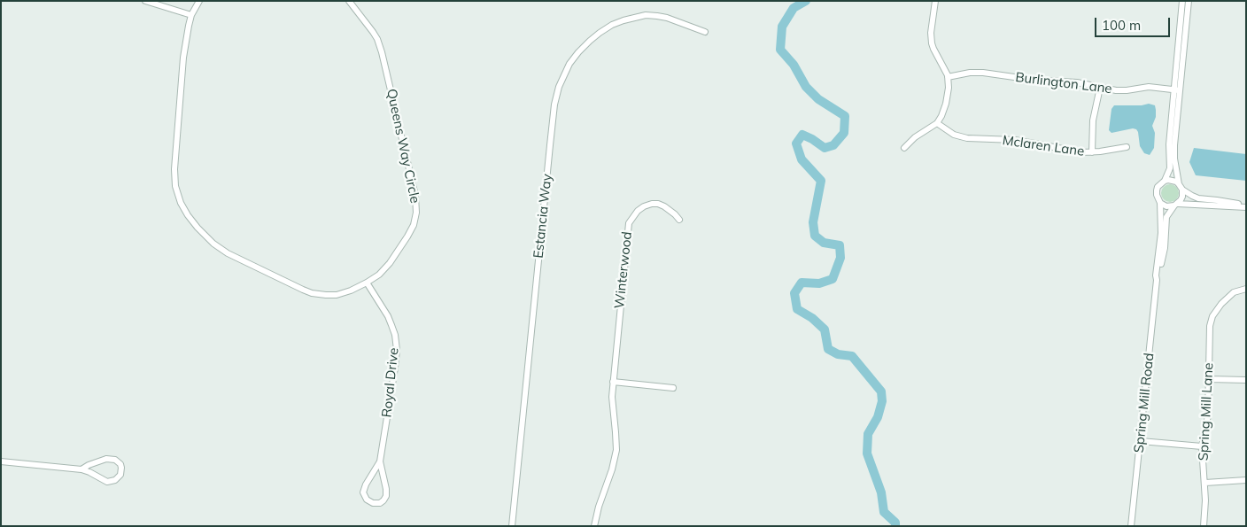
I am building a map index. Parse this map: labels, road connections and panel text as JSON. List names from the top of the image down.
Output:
{
  "streets": {
    "street": [
      "Burlington Lane",
      "Queens Way Circle",
      "Mclaren Lane",
      "Estancia Way",
      "Winterwood",
      "Royal Drive",
      "Spring Mill Road",
      "Spring Mill Lane"
    ]
  },
  "crossings": [
    ["Queens Way Circle", "Royal Drive"]
  ],
  "scale_bar": "100 m"
}
